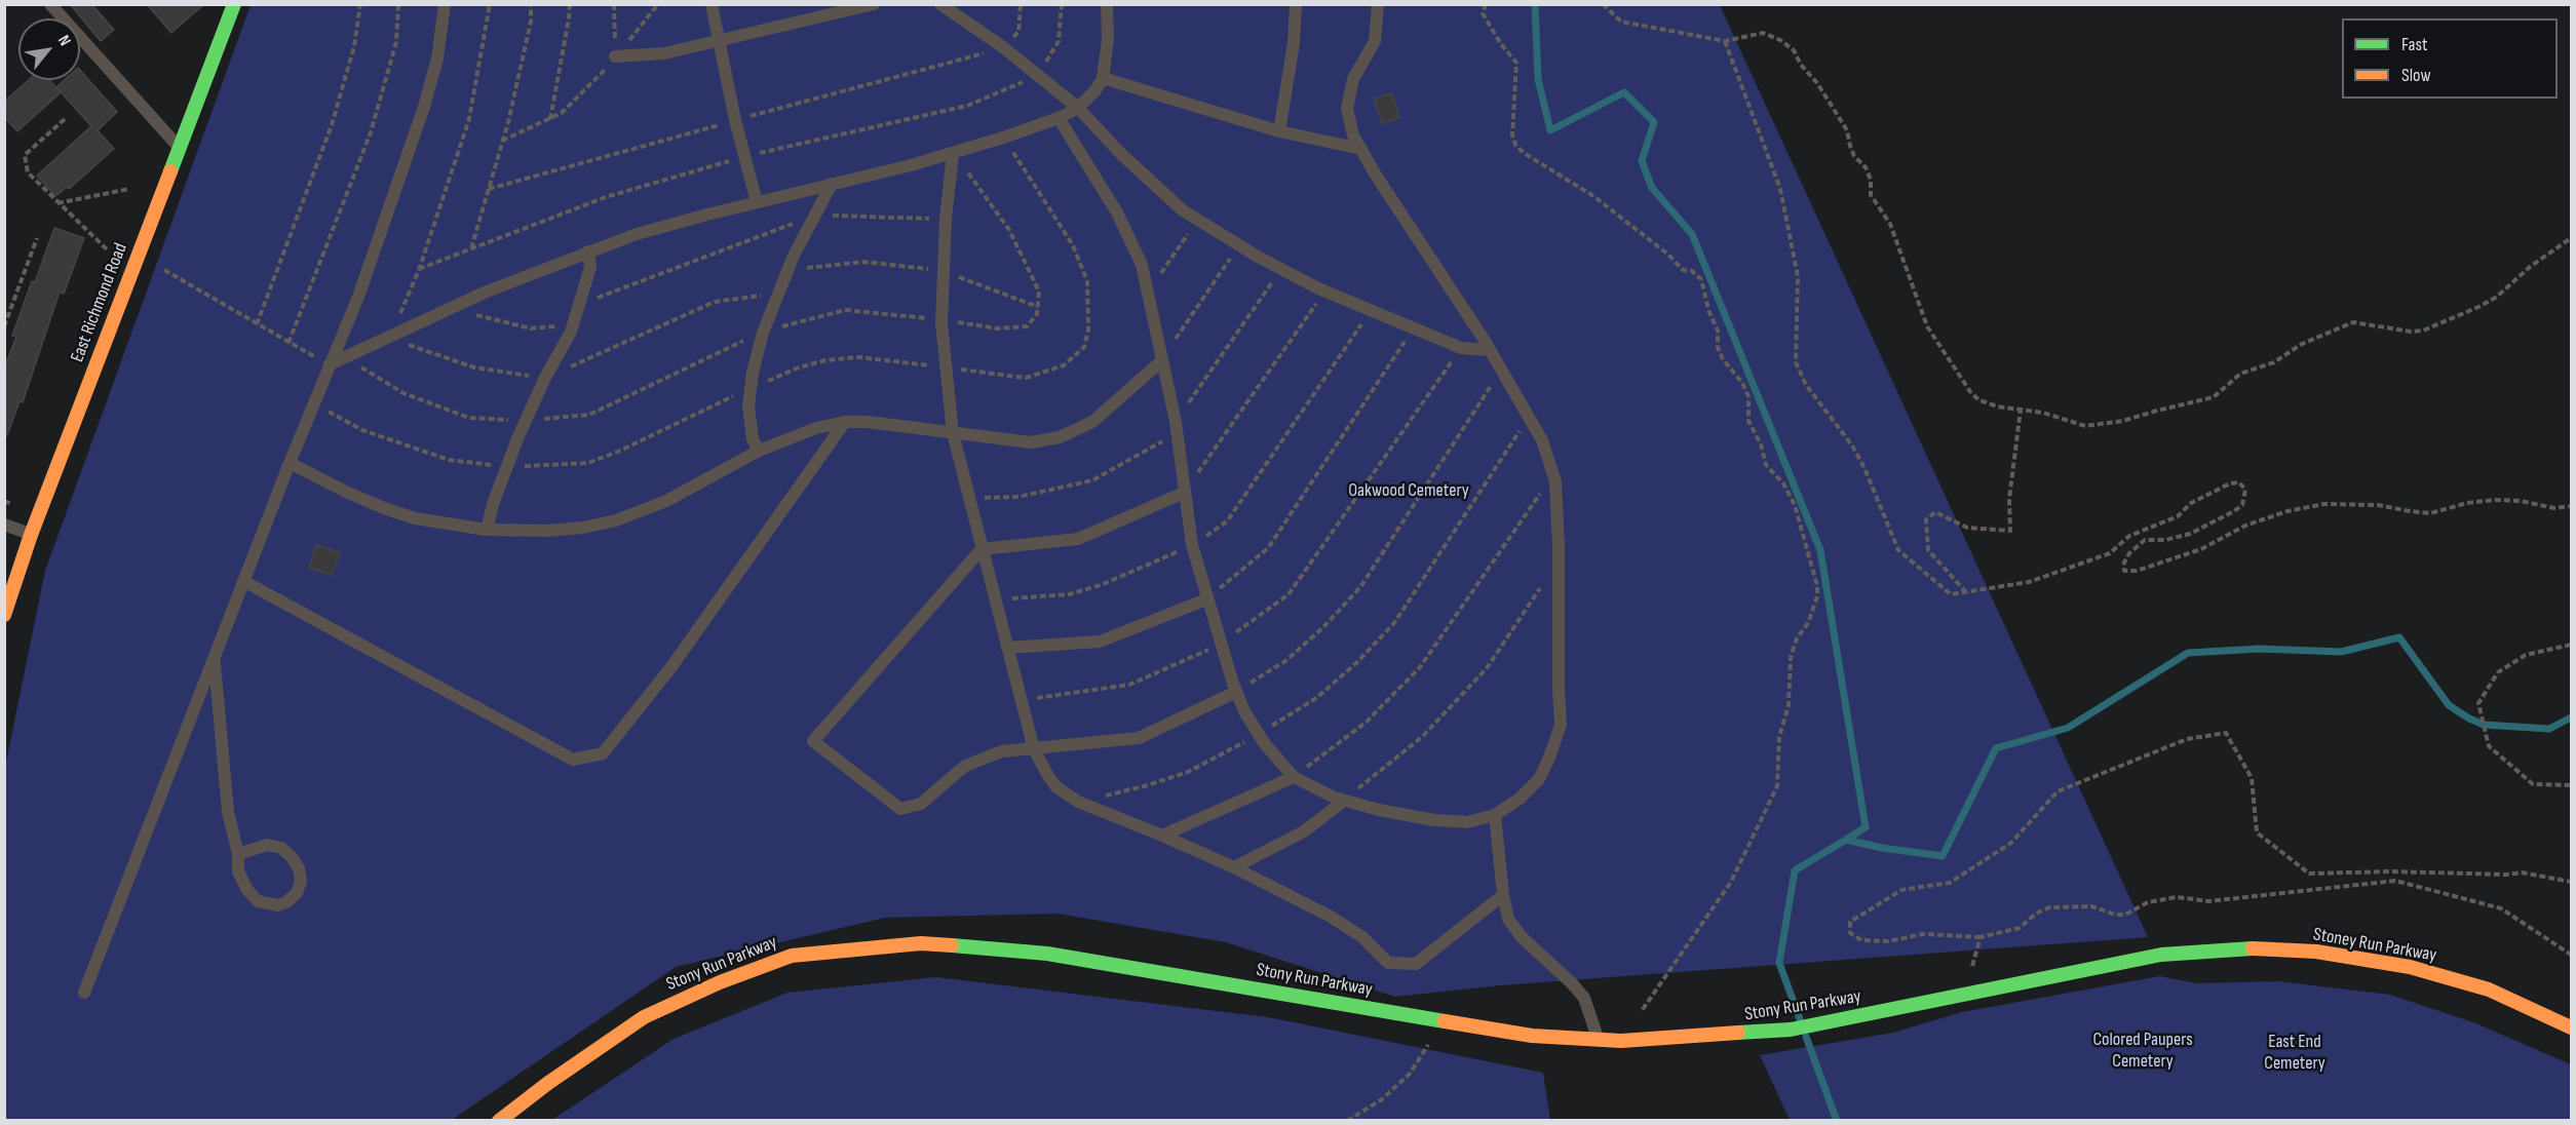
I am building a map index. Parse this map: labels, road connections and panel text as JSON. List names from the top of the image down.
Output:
{
  "streets": {
    "street": ["East Richmond Road", "Stoney Run Parkway", "Stony Run Parkway"]
  },
  "crossings": [
    ["Stoney Run Parkway", "Stony Run Parkway"]
  ],
  "parks": ["Oakwood Cemetery", "Colored Paupers Cemetery", "East End Cemetery"],
  "legend": ["Fast", "Slow"],
  "north": "top right"
}
